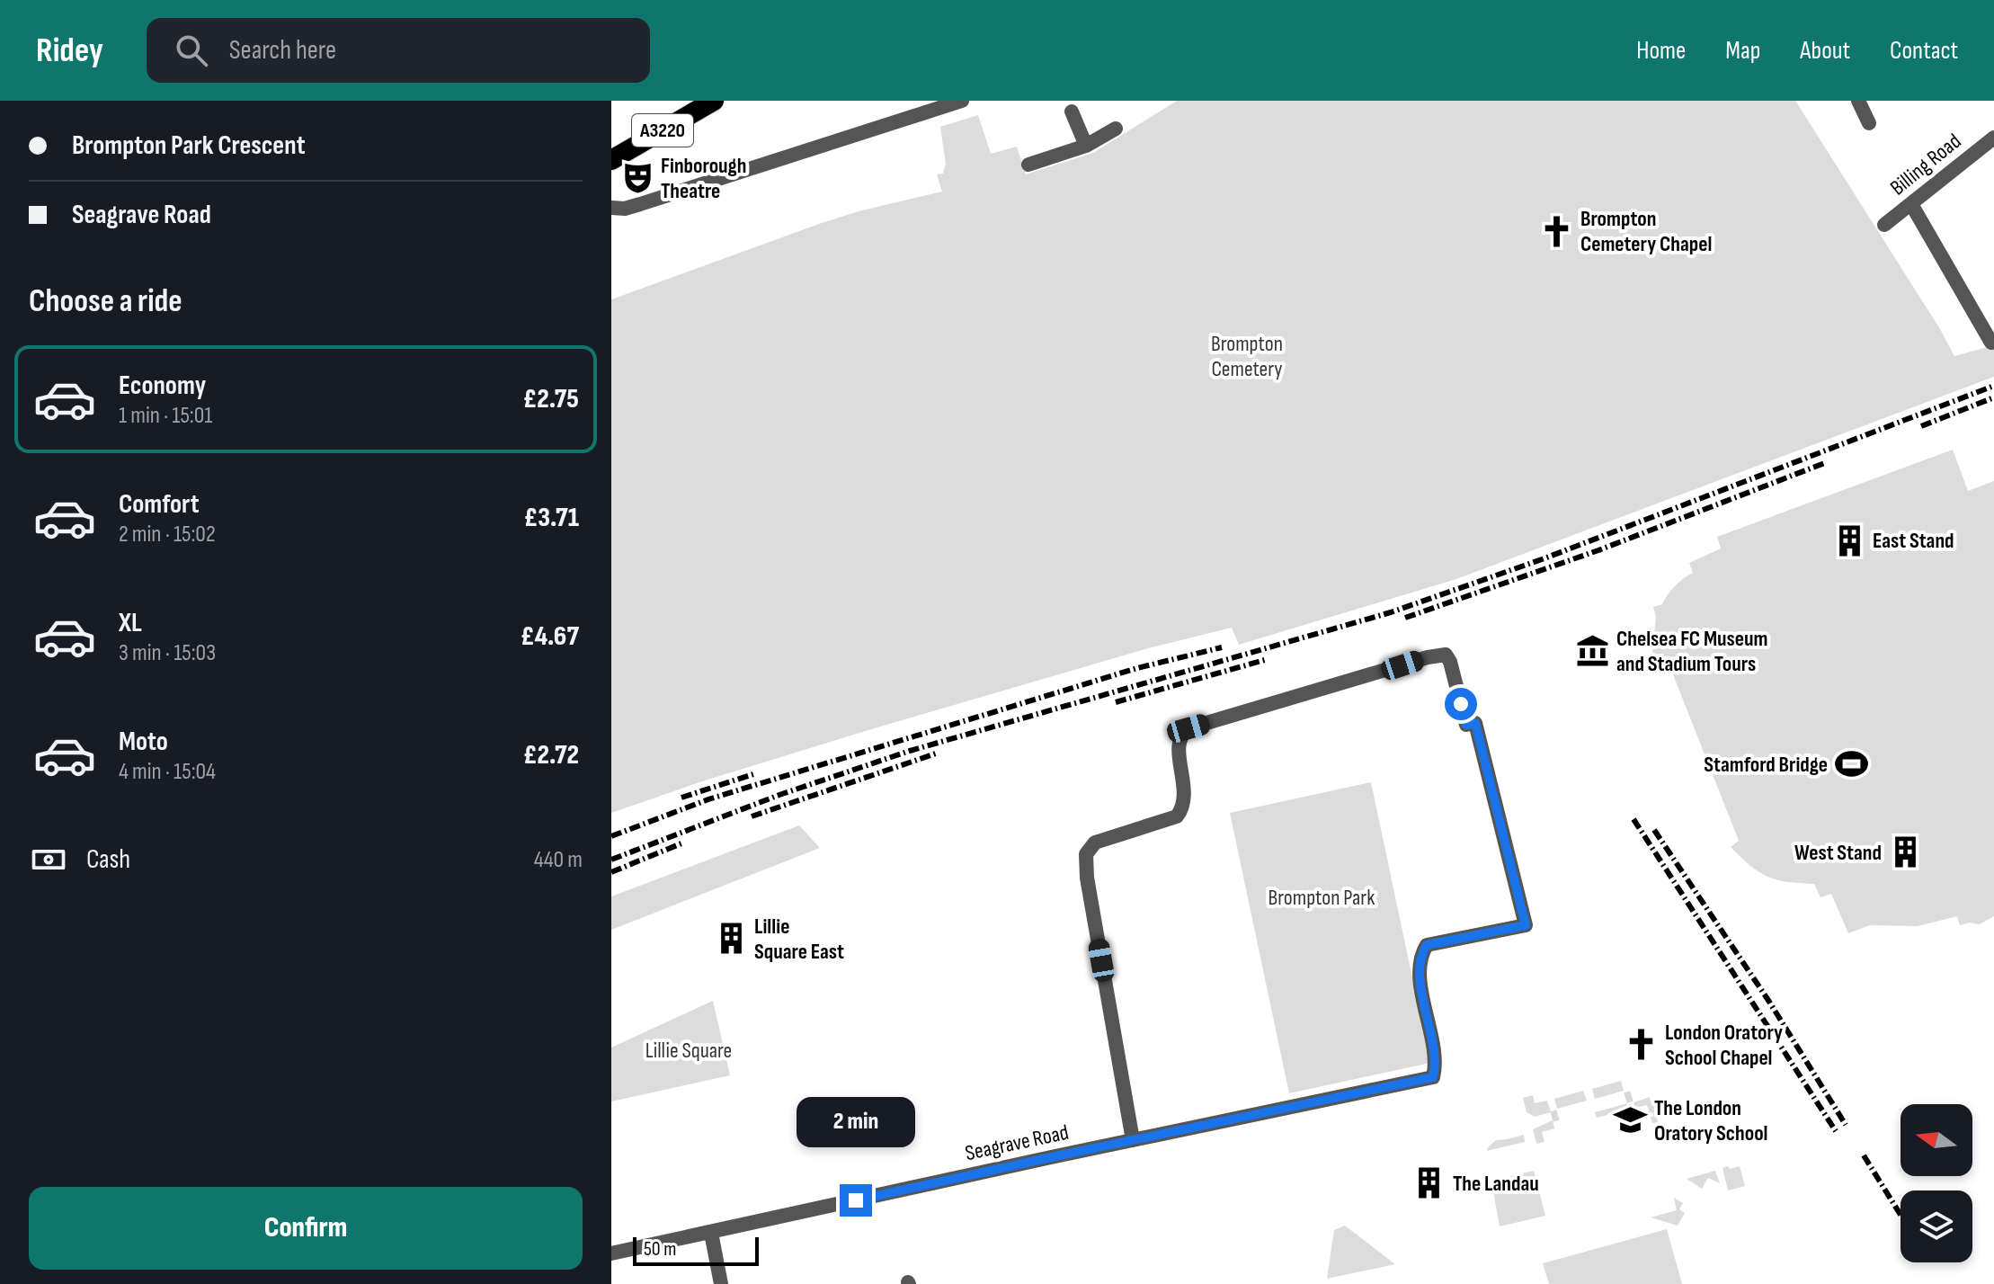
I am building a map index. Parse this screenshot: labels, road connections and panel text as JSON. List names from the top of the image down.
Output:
{
  "streets": {
    "highway": ["A3220"],
    "street": ["Billing Road", "Seagrave Road"]
  },
  "parks": ["Brompton Cemetery", "Brompton Park", "Lillie Square"],
  "places": {
    "theatre": ["Finborough Theatre"],
    "church": ["Brompton Cemetery Chapel", "London Oratory School Chapel"],
    "building": [
      "East Stand",
      "West Stand",
      "Lillie Square East",
      "The Landau"
    ],
    "museum": ["Chelsea FC Museum and Stadium Tours"],
    "sports": ["Stamford Bridge"],
    "school or university": ["The London Oratory School"]
  },
  "scale_bar": "50 m",
  "north": "left",
  "page": {
    "header": "Ridey",
    "search": "Search here",
    "nav": [
      "Home",
      "Map",
      "About",
      "Contact"
    ],
    "banner": ["Brompton Park Crescent", "Seagrave Road"],
    "heading": "Choose a ride",
    "list": [
      {
        "name": "Economy",
        "note": "1 min · 15:01",
        "value": "£2.75"
      },
      {
        "name": "Comfort",
        "note": "2 min · 15:02",
        "value": "£3.71"
      },
      {
        "name": "XL",
        "note": "3 min · 15:03",
        "value": "£4.67"
      },
      {
        "name": "Moto",
        "note": "4 min · 15:04",
        "value": "£2.72"
      }
    ],
    "pay": ["Cash", "440 m"],
    "bubble": "2 min",
    "buttons": "Confirm",
    "scale": "50 m"
  }
}
